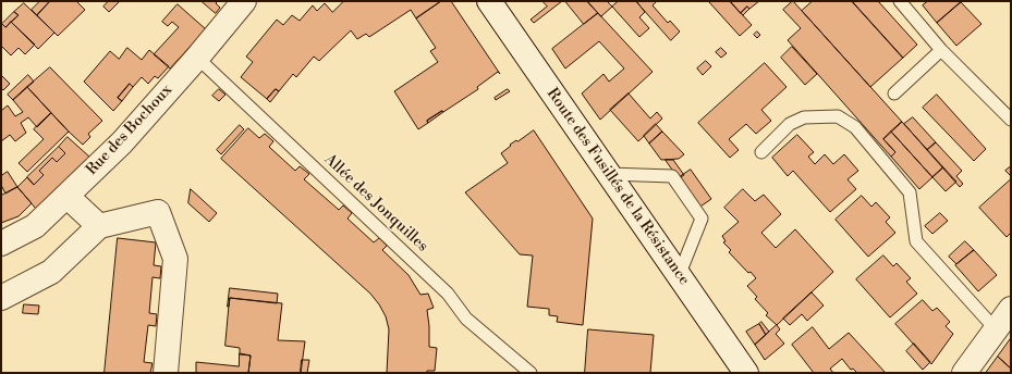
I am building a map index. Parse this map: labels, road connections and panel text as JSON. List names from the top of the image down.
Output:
{
  "streets": {
    "street": ["Rue des Bochoux", "Route des Fusillés de la Résistance"],
    "lane": ["Allée des Jonquilles"]
  },
  "crossings": [
    ["Rue des Bochoux", "Allée des Jonquilles"]
  ]
}
